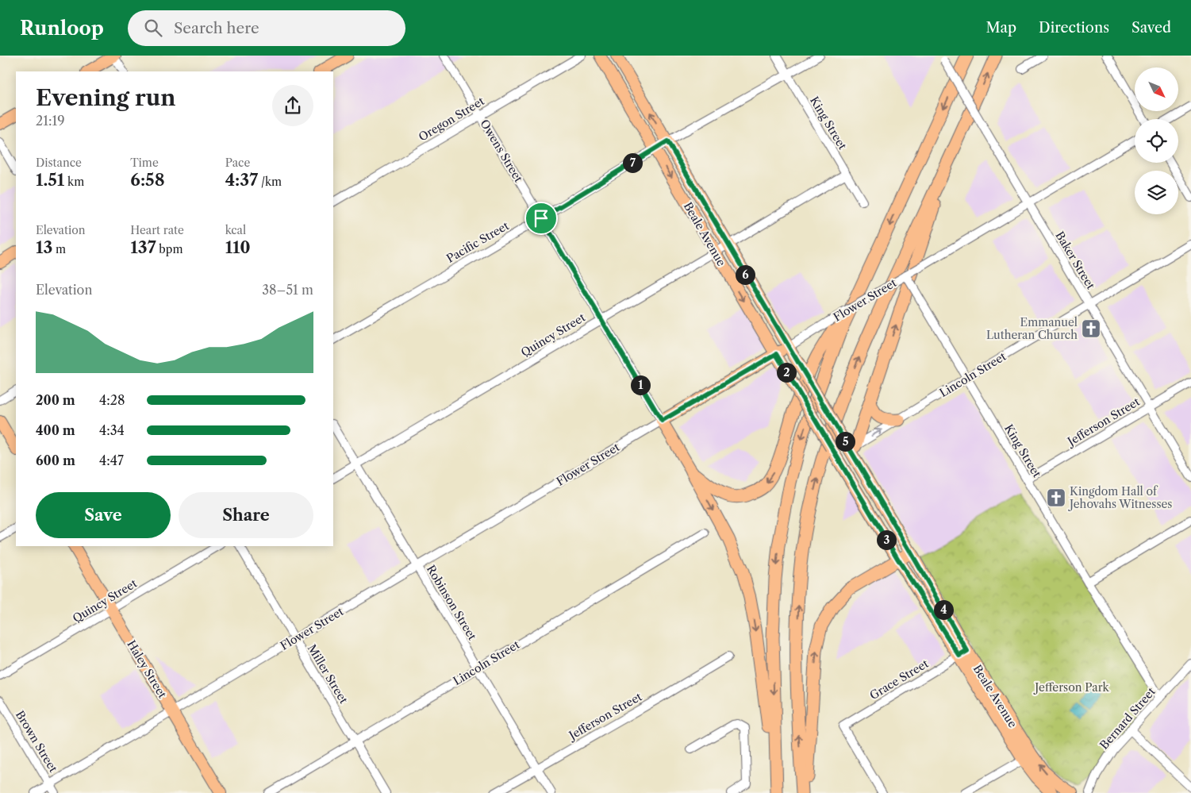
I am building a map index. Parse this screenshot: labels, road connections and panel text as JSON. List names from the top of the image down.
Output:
{
  "streets": {
    "main road": [
      "Owens Street",
      "Beale Avenue",
      "Flower Street",
      "Lincoln Street",
      "Haley Street"
    ],
    "street": [
      "Oregon Street",
      "King Street",
      "Pacific Street",
      "Baker Street",
      "Quincy Street",
      "Jefferson Street",
      "Robinson Street",
      "Miller Street",
      "Grace Street",
      "Bernard Street",
      "Brown Street"
    ]
  },
  "crossings": [
    ["Oregon Street", "Owens Street"],
    ["King Street", "Pacific Street"],
    ["King Street", "Flower Street"],
    ["King Street", "Quincy Street"],
    ["King Street", "Lincoln Street"],
    ["King Street", "Jefferson Street"],
    ["King Street", "Bernard Street"],
    ["Owens Street", "Pacific Street"],
    ["Owens Street", "Flower Street"],
    ["Owens Street", "Quincy Street"],
    ["Beale Avenue", "Pacific Street"],
    ["Beale Avenue", "Flower Street"],
    ["Beale Avenue", "Quincy Street"],
    ["Beale Avenue", "Lincoln Street"],
    ["Beale Avenue", "Grace Street"],
    ["Baker Street", "Flower Street"],
    ["Baker Street", "Lincoln Street"],
    ["Baker Street", "Jefferson Street"],
    ["Flower Street", "Robinson Street"],
    ["Flower Street", "Haley Street"],
    ["Flower Street", "Miller Street"],
    ["Flower Street", "Brown Street"],
    ["Quincy Street", "Robinson Street"],
    ["Quincy Street", "Haley Street"],
    ["Lincoln Street", "Robinson Street"],
    ["Lincoln Street", "Miller Street"],
    ["Jefferson Street", "Robinson Street"]
  ],
  "parks": ["Jefferson Park"],
  "places": {
    "church": ["Emmanuel Lutheran Church", "Kingdom Hall of Jehovahs Witnesses"]
  },
  "north": "bottom right",
  "page": {
    "header": "Runloop",
    "search": "Search here",
    "nav": ["Map", "Directions", "Saved"],
    "heading": ["Evening run", "21:19"],
    "stats": [
      ["Distance", "1.51 km"],
      ["Time", "6:58"],
      ["Pace", "4:37 /km"],
      ["Elevation", "13 m"],
      ["Heart rate", "137 bpm"],
      ["kcal", "110"]
    ],
    "pins": [
      "7",
      "6",
      "2",
      "1",
      "5",
      "3",
      "4"
    ],
    "chart": ["Elevation", "38–51 m"],
    "list": [
      {
        "name": "200 m",
        "note": "4:28"
      },
      {
        "name": "400 m",
        "note": "4:34"
      },
      {
        "name": "600 m",
        "note": "4:47"
      }
    ],
    "buttons": ["Save", "Share"]
  }
}
